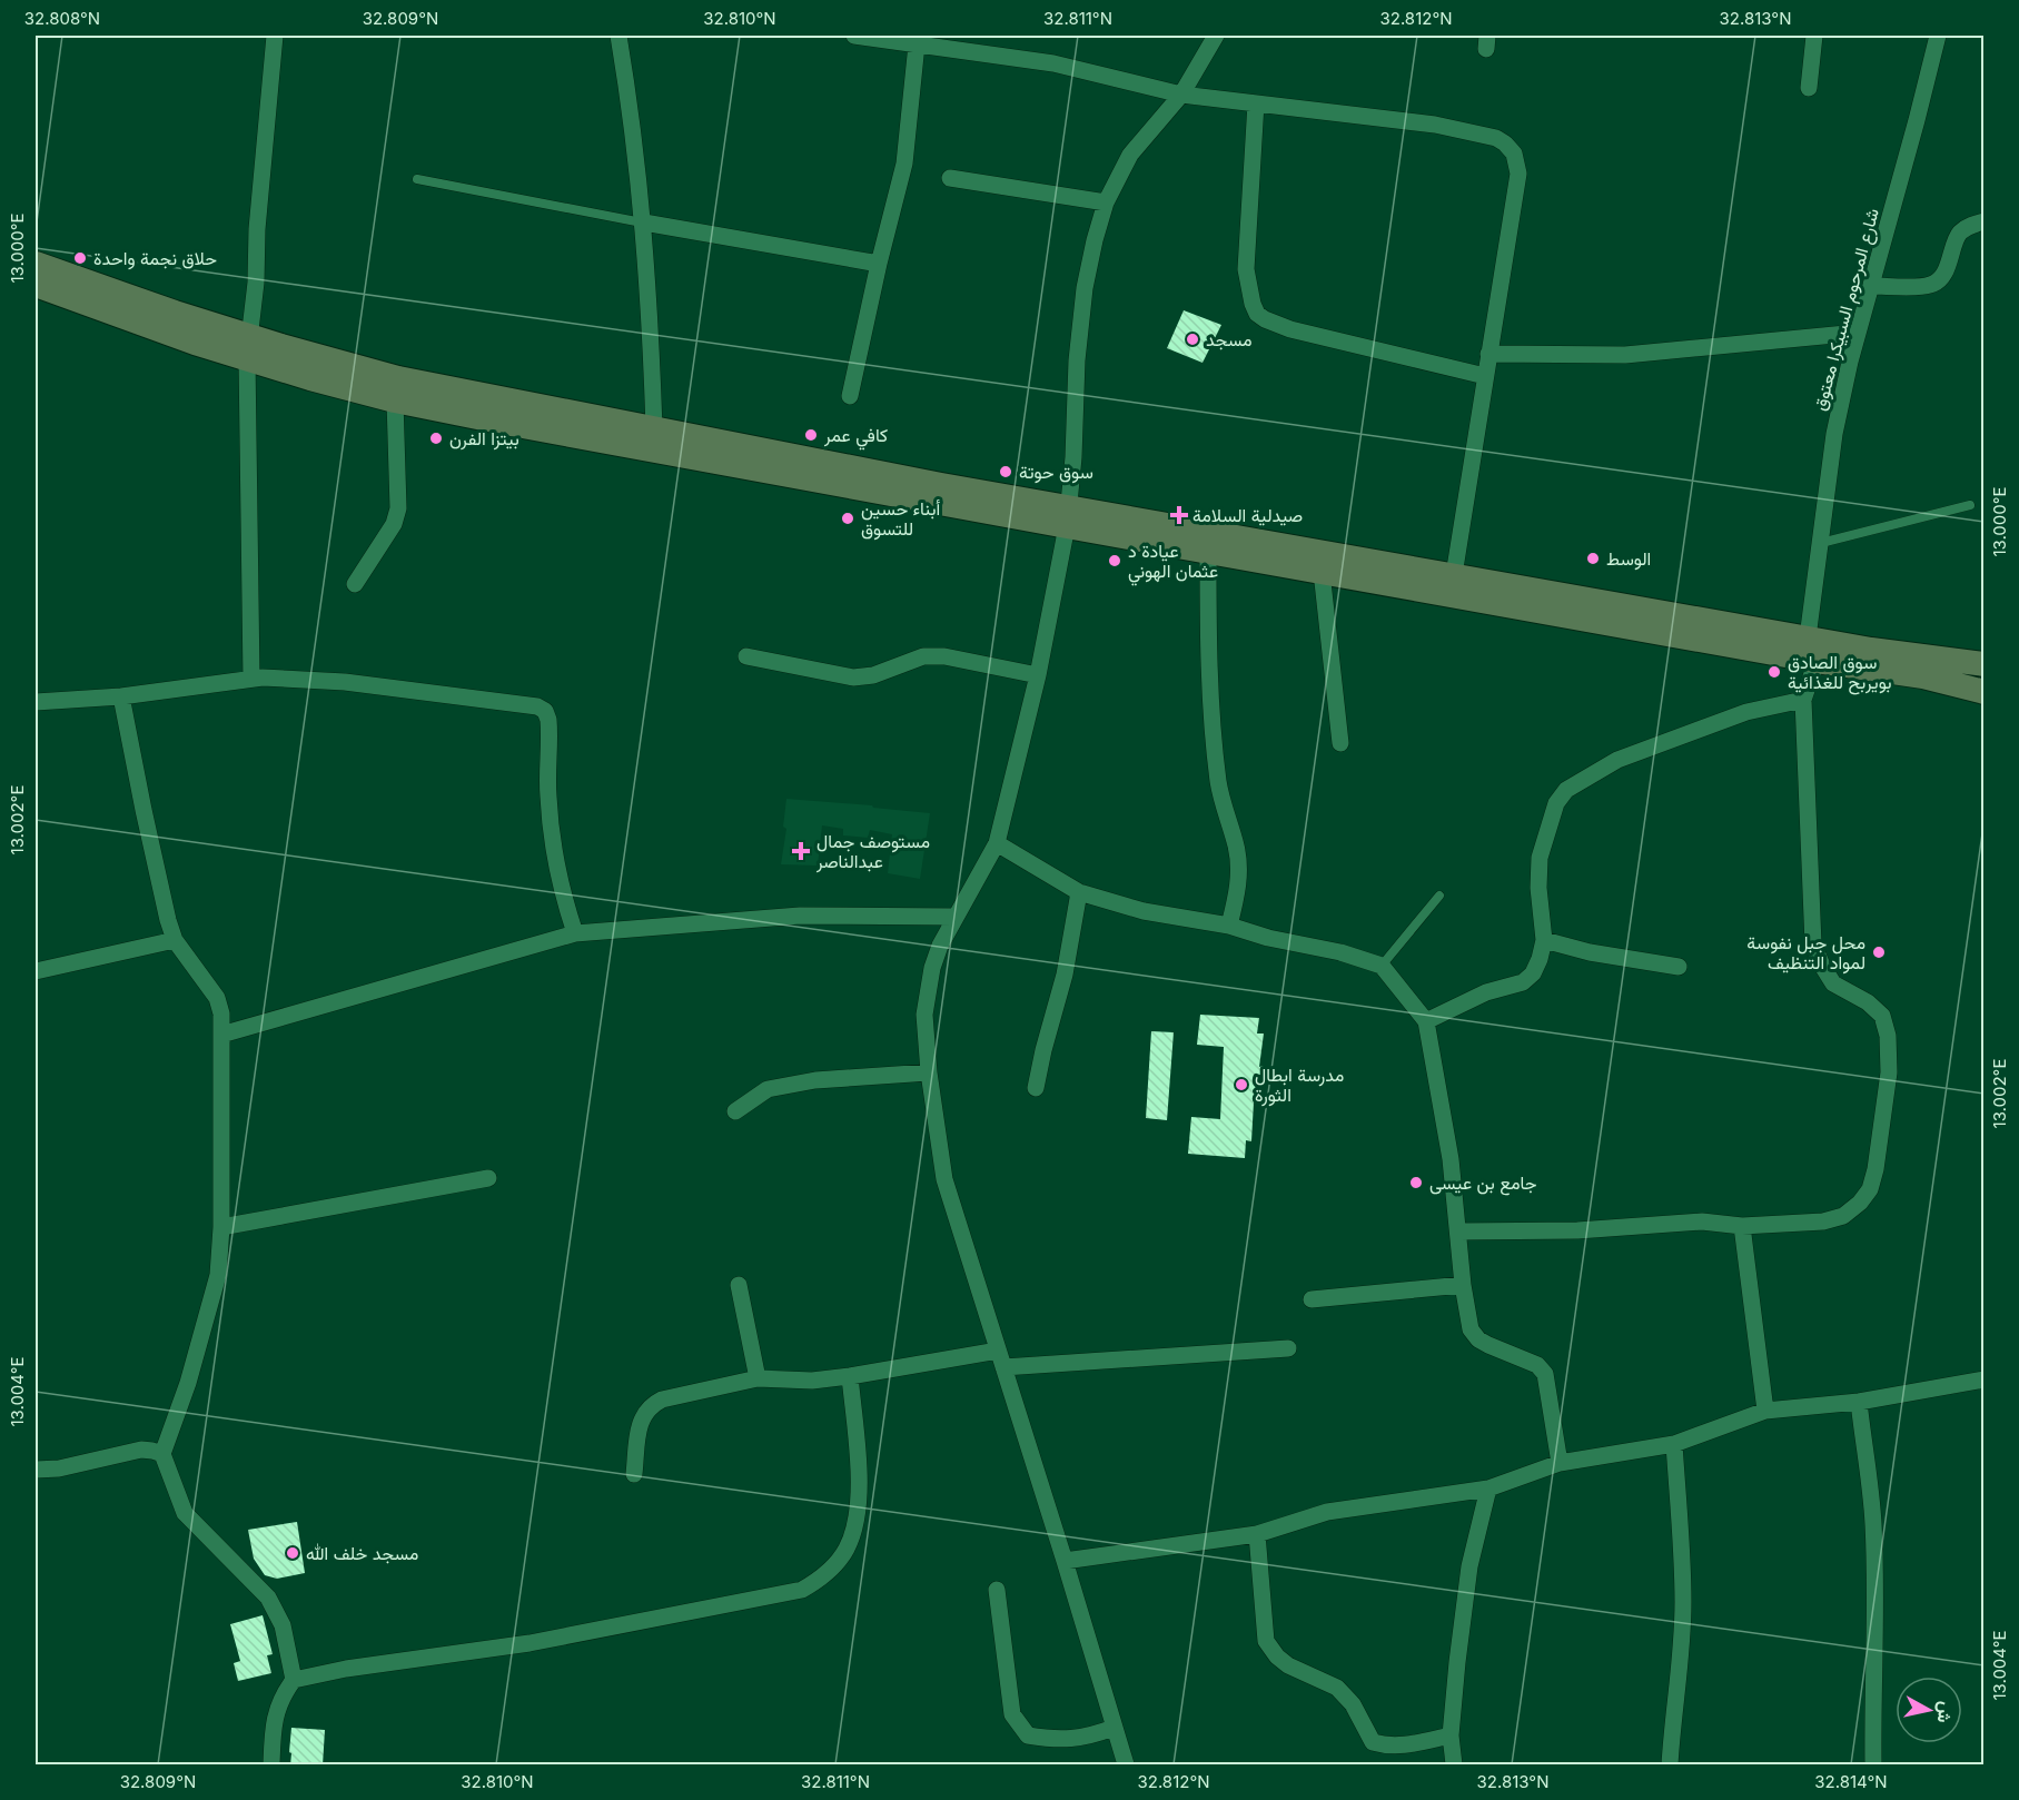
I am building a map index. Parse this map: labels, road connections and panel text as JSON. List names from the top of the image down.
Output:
{
  "streets": {
    "street": ["شارع المرحوم السبيكرا معتوق"]
  },
  "places": {
    "other": [
      "حلاق نجمة واحدة",
      "مسجد",
      "كافي عمر",
      "بيتزا الفرن",
      "سوق حوتة",
      "أبناء حسين للتسوق",
      "الوسط",
      "عيادة د عثمان الهوني",
      "سوق الصادق بويربح للغذائية",
      "محل جبل نفوسة لمواد التنظيف",
      "مدرسة ابطال الثورة",
      "جامع بن عيسى",
      "مسجد خلف الله"
    ],
    "health": ["صيدلية السلامة", "مستوصف جمال عبدالناصر"]
  },
  "north": "right",
  "coordinates": [
    "32.808°N",
    "32.809°N",
    "32.810°N",
    "32.811°N",
    "32.812°N",
    "32.813°N",
    "13.000°E",
    "13.002°E",
    "13.004°E",
    "32.814°N"
  ]
}
